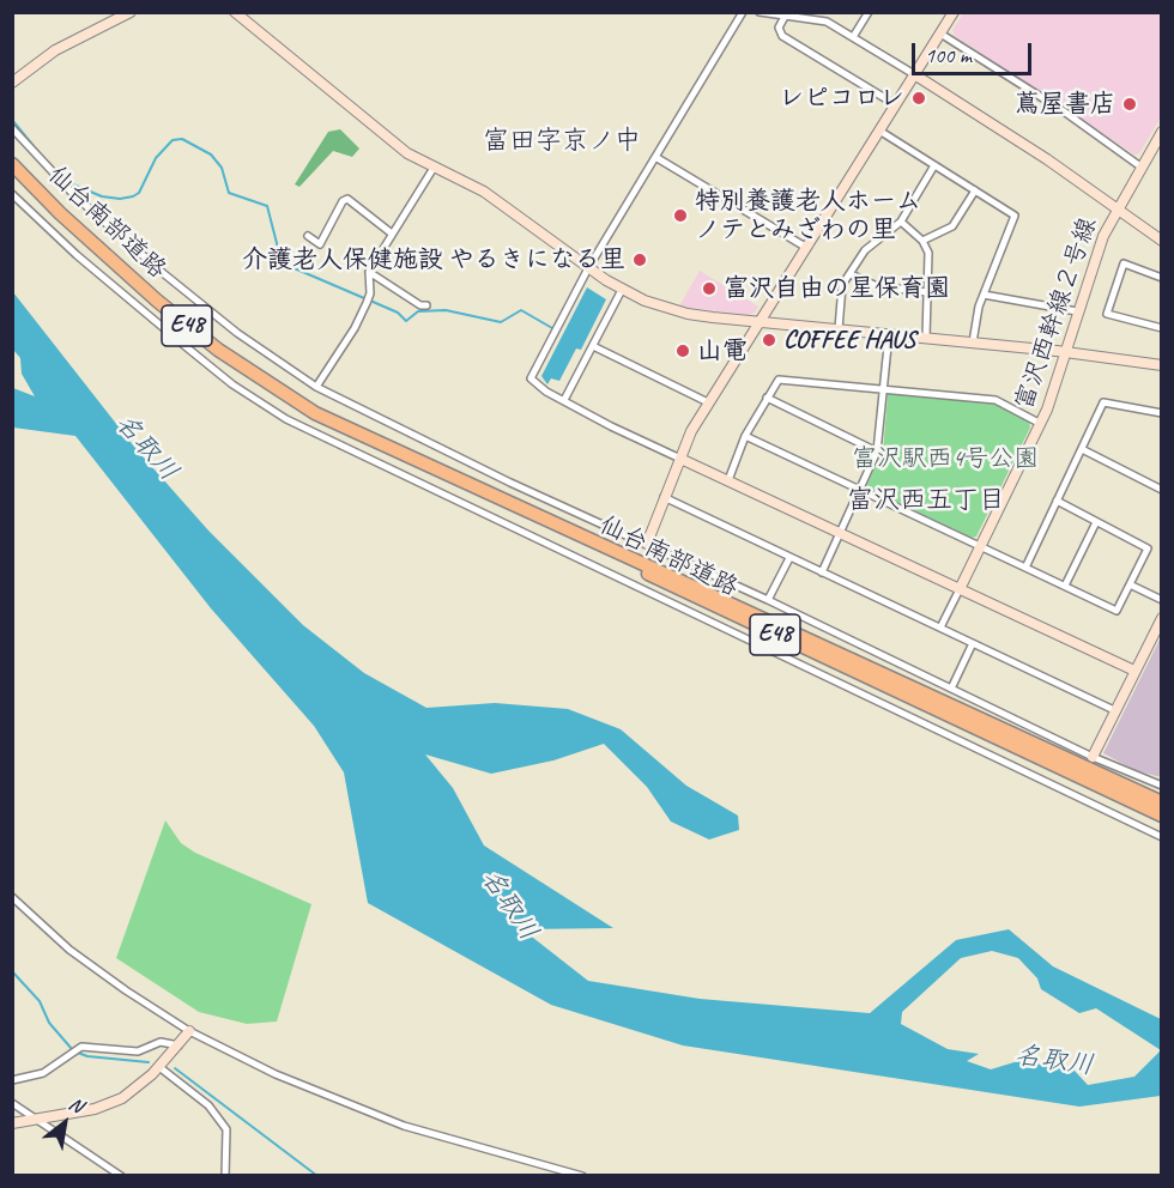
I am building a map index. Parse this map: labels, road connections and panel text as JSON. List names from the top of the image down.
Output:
{
  "streets": {
    "highway": ["仙台南部道路", "E48"],
    "street": ["富沢西幹線２号線"]
  },
  "districts": ["富田字京ノ中", "富沢西五丁目"],
  "water": ["名取川"],
  "parks": ["富沢駅西4号公園"],
  "places": [
    "レピコロレ",
    "蔦屋書店",
    "特別養護老人ホーム ノテとみざわの里",
    "介護老人保健施設 やるきになる里",
    "富沢自由の星保育園",
    "COFFEE HAUS",
    "山電"
  ],
  "scale_bar": "100 m",
  "north": "top right"
}
